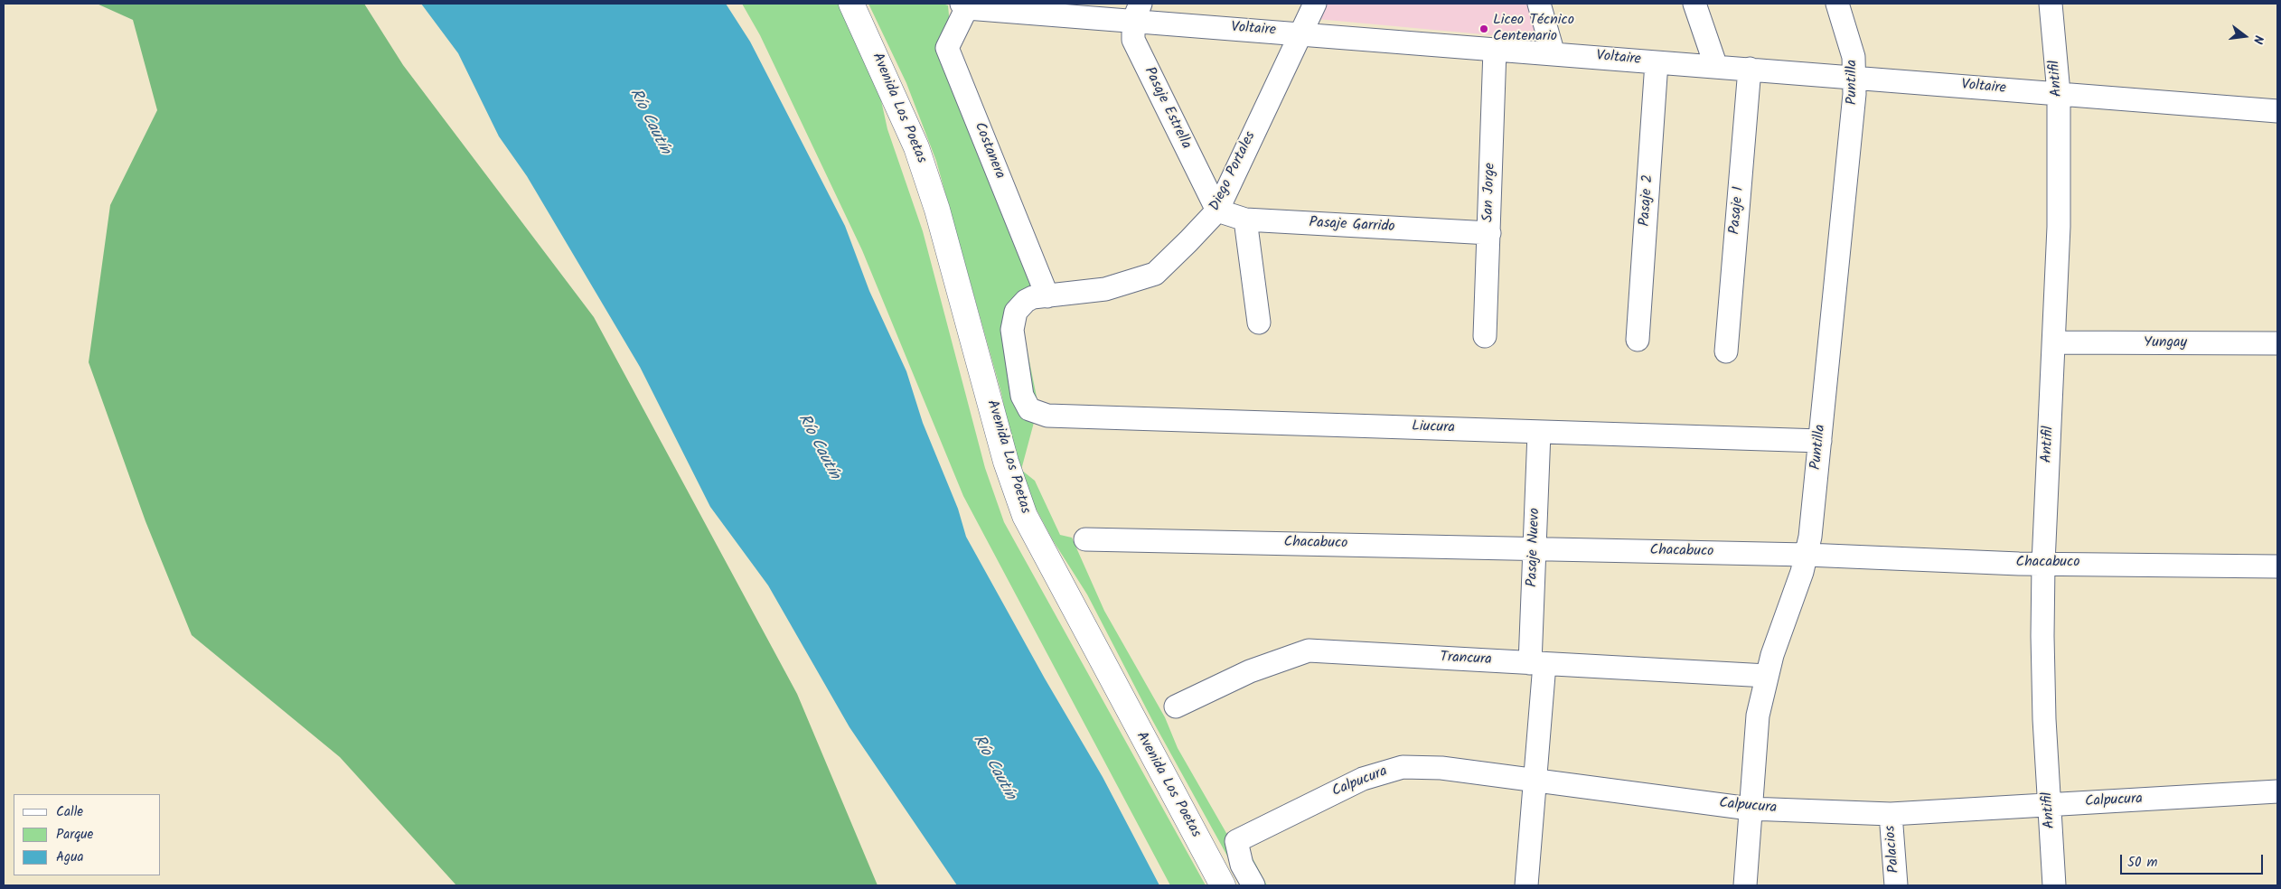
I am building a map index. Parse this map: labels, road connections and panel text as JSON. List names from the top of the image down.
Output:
{
  "streets": {
    "main road": ["Avenida Los Poetas"],
    "street": [
      "Voltaire",
      "Antifil",
      "Puntilla",
      "Pasaje Estrella",
      "Costanera",
      "Diego Portales",
      "San Jorge",
      "Pasaje 2",
      "Pasaje 1",
      "Pasaje Garrido",
      "Yungay",
      "Liucura",
      "Chacabuco",
      "Pasaje Nuevo",
      "Trancura",
      "Calpucura",
      "Palacios"
    ]
  },
  "crossings": [
    ["Voltaire", "Antifil"],
    ["Voltaire", "Puntilla"],
    ["Voltaire", "Pasaje Estrella"],
    ["Voltaire", "Costanera"],
    ["Voltaire", "Diego Portales"],
    ["Voltaire", "San Jorge"],
    ["Voltaire", "Pasaje 2"],
    ["Voltaire", "Pasaje 1"],
    ["Antifil", "Yungay"],
    ["Antifil", "Chacabuco"],
    ["Antifil", "Calpucura"],
    ["Puntilla", "Liucura"],
    ["Puntilla", "Chacabuco"],
    ["Puntilla", "Trancura"],
    ["Puntilla", "Calpucura"],
    ["Pasaje Estrella", "Diego Portales"],
    ["Pasaje Estrella", "Pasaje Garrido"],
    ["Costanera", "Diego Portales"],
    ["Diego Portales", "Pasaje Garrido"],
    ["Diego Portales", "Liucura"],
    ["San Jorge", "Pasaje Garrido"],
    ["Liucura", "Pasaje Nuevo"],
    ["Chacabuco", "Pasaje Nuevo"],
    ["Pasaje Nuevo", "Trancura"],
    ["Pasaje Nuevo", "Calpucura"],
    ["Calpucura", "Palacios"]
  ],
  "water": ["Río Cautín"],
  "places": ["Liceo Técnico Centenario"],
  "legend": ["Calle", "Parque", "Agua"],
  "scale_bar": "50 m",
  "north": "right"
}
